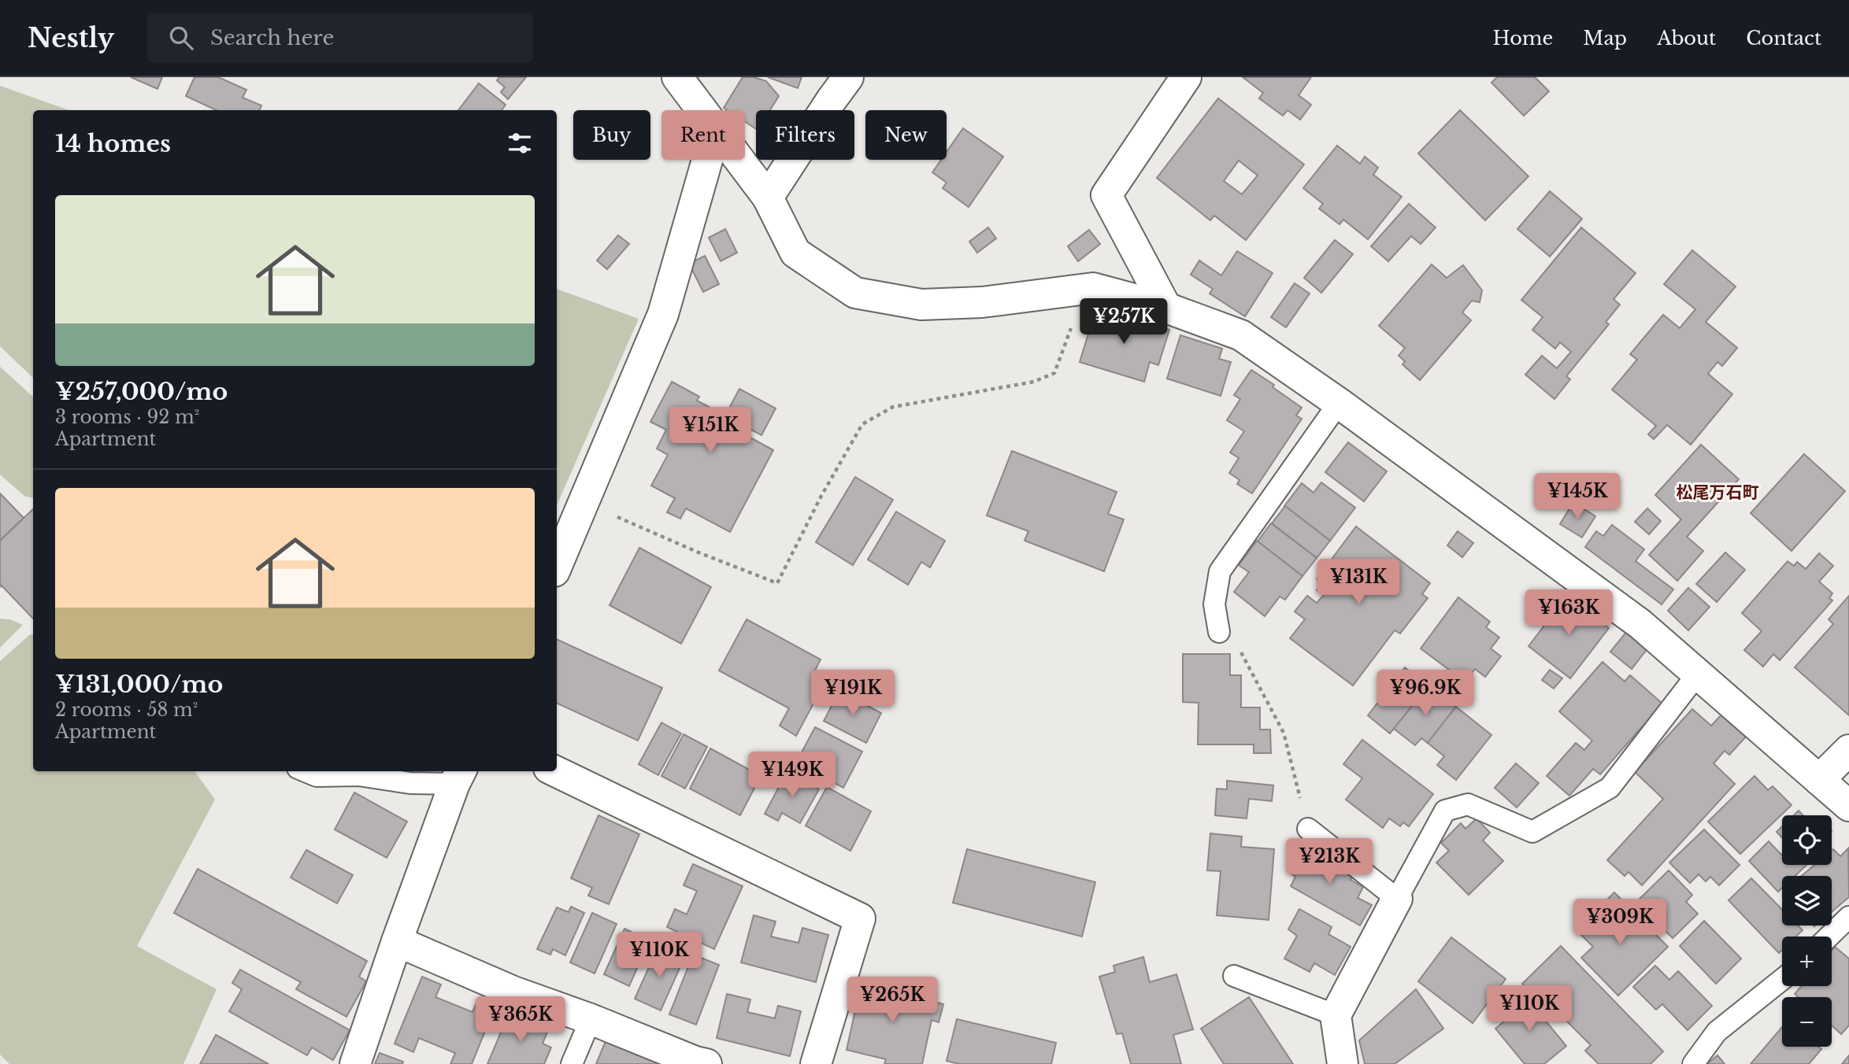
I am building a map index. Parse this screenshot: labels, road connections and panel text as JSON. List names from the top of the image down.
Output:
{
  "districts": ["松尾万石町"],
  "page": {
    "header": "Nestly",
    "search": "Search here",
    "nav": [
      "Home",
      "Map",
      "About",
      "Contact"
    ],
    "chip": [
      "Buy",
      "Rent",
      "Filters",
      "New"
    ],
    "heading": "14 homes",
    "list": [
      {
        "name": "¥257,000/mo",
        "note": "3 rooms · 92 m² · Apartment"
      },
      {
        "name": "¥131,000/mo",
        "note": "2 rooms · 58 m² · Apartment"
      }
    ],
    "price": [
      "¥257K",
      "¥151K",
      "¥145K",
      "¥131K",
      "¥163K",
      "¥191K",
      "¥96.9K",
      "¥149K",
      "¥213K",
      "¥309K",
      "¥110K",
      "¥265K",
      "¥110K",
      "¥365K"
    ],
    "map_buttons": ["+", "−"]
  }
}
